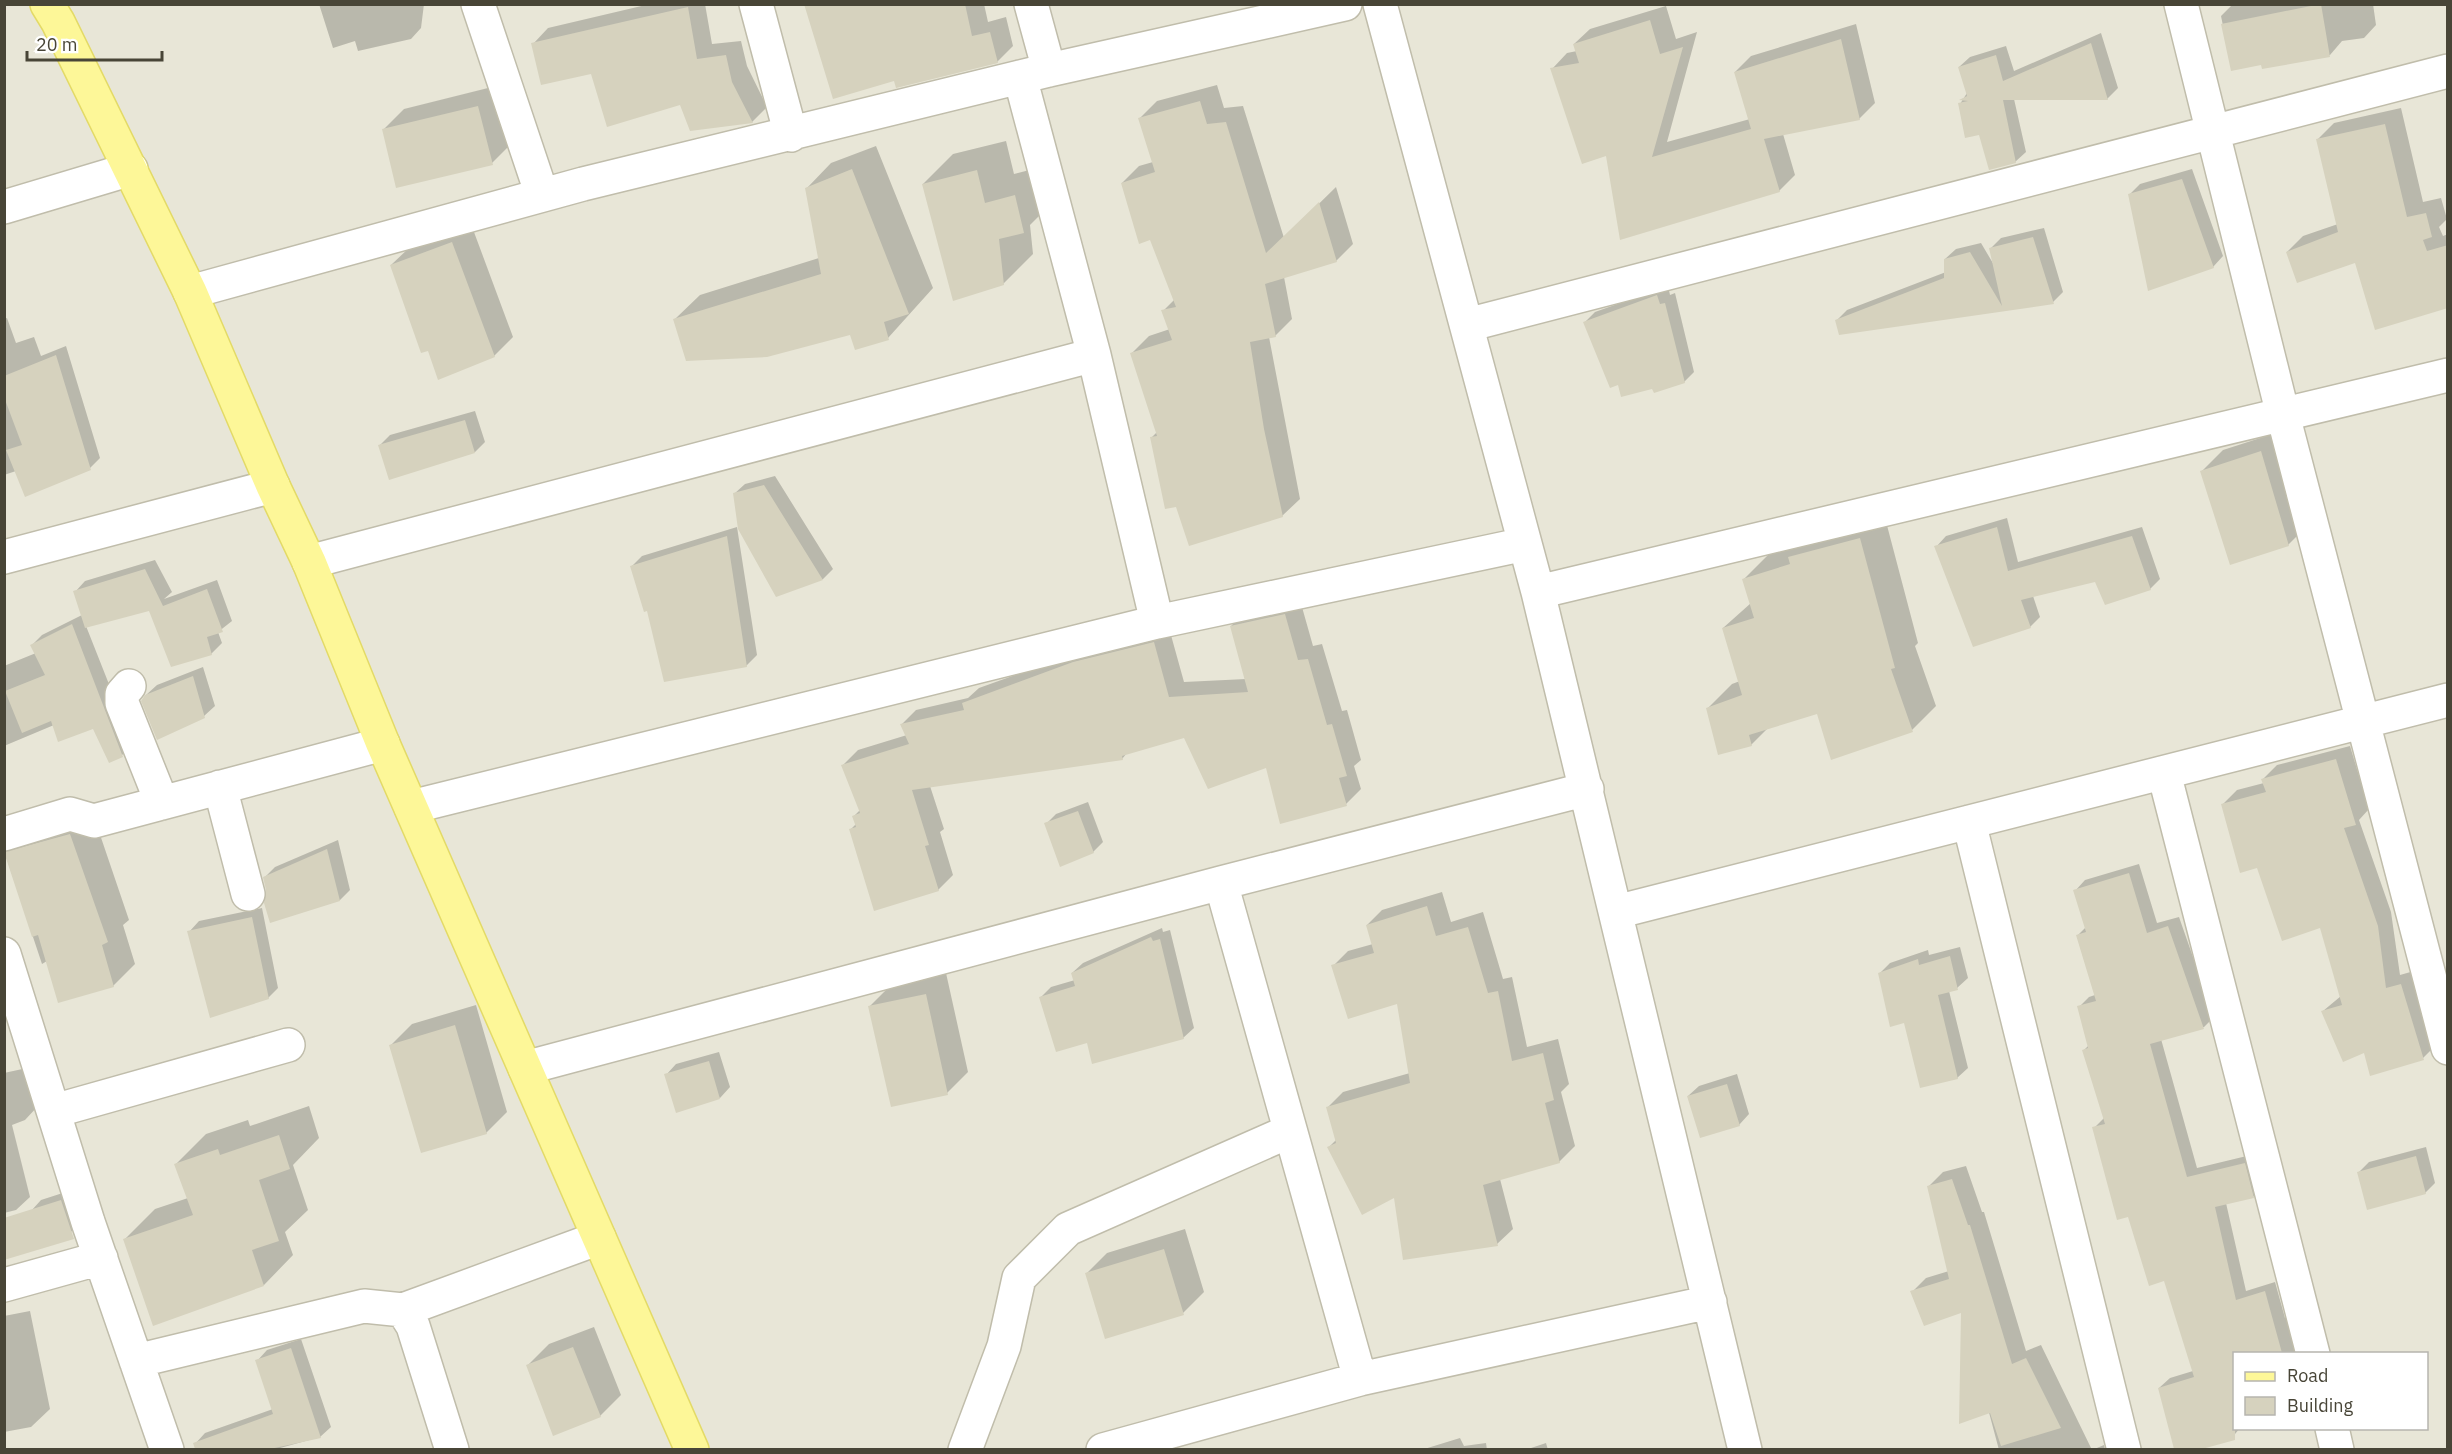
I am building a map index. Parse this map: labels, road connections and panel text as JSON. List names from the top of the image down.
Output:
{
  "legend": ["Road", "Building"],
  "scale_bar": "20 m"
}
